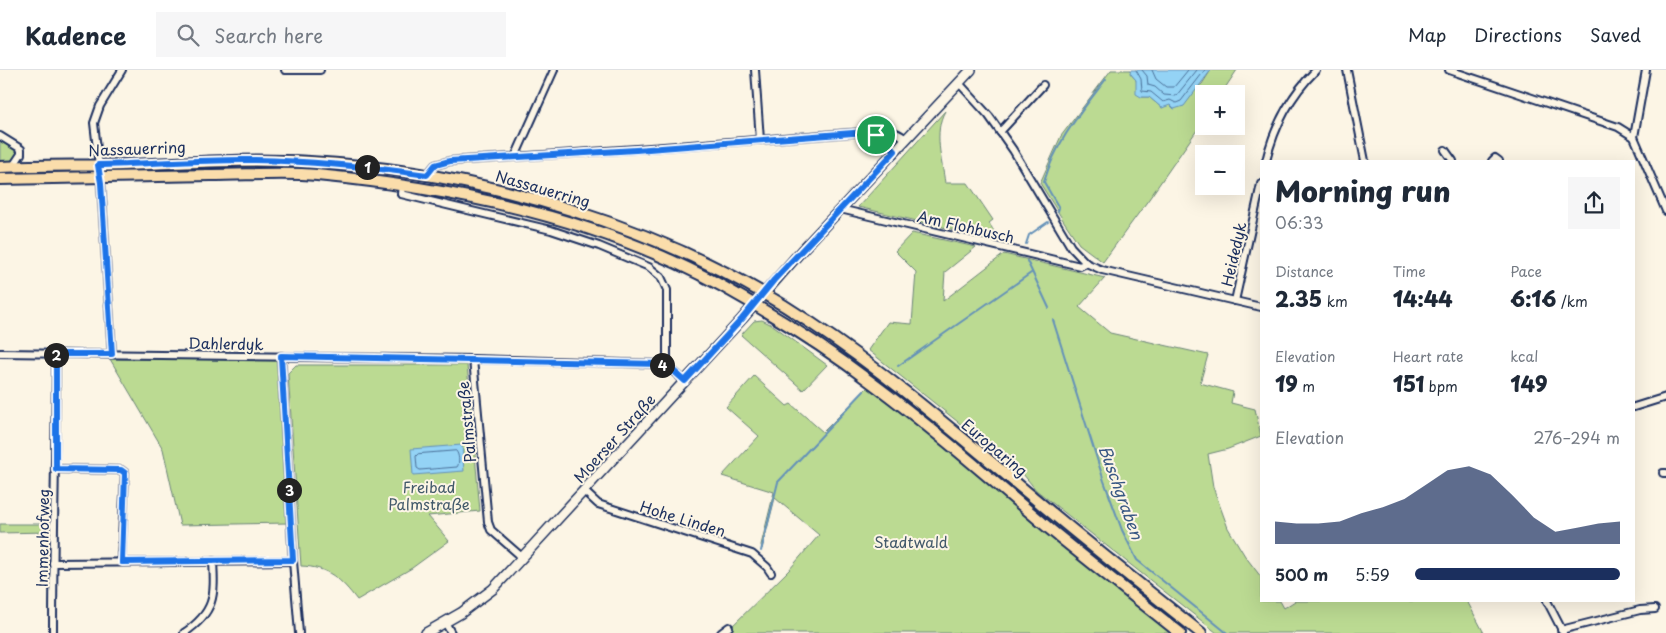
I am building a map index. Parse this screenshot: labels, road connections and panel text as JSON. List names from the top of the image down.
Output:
{
  "streets": {
    "main road": ["Nassauerring", "Moerser Straße", "Europaring"],
    "street": [
      "Am Flohbusch",
      "Heidedyk",
      "Dahlerdyk",
      "Palmstraße",
      "Hohe Linden",
      "Immenhofweg"
    ]
  },
  "crossings": [
    ["Nassauerring", "Dahlerdyk"],
    ["Nassauerring", "Moerser Straße"],
    ["Nassauerring", "Europaring"],
    ["Am Flohbusch", "Heidedyk"],
    ["Am Flohbusch", "Moerser Straße"],
    ["Dahlerdyk", "Palmstraße"],
    ["Dahlerdyk", "Immenhofweg"],
    ["Palmstraße", "Moerser Straße"],
    ["Moerser Straße", "Europaring"],
    ["Moerser Straße", "Hohe Linden"]
  ],
  "water": ["Buschgraben"],
  "parks": ["Freibad Palmstraße", "Stadtwald"],
  "page": {
    "header": "Kadence",
    "search": "Search here",
    "nav": ["Map", "Directions", "Saved"],
    "map_buttons": ["+", "−"],
    "pins": [
      "1",
      "2",
      "4",
      "3"
    ],
    "heading": ["Morning run", "06:33"],
    "stats": [
      ["Distance", "2.35 km"],
      ["Time", "14:44"],
      ["Pace", "6:16 /km"],
      ["Elevation", "19 m"],
      ["Heart rate", "151 bpm"],
      ["kcal", "149"]
    ],
    "chart": ["Elevation", "276–294 m"],
    "list": [
      {
        "name": "500 m",
        "note": "5:59"
      }
    ]
  }
}
